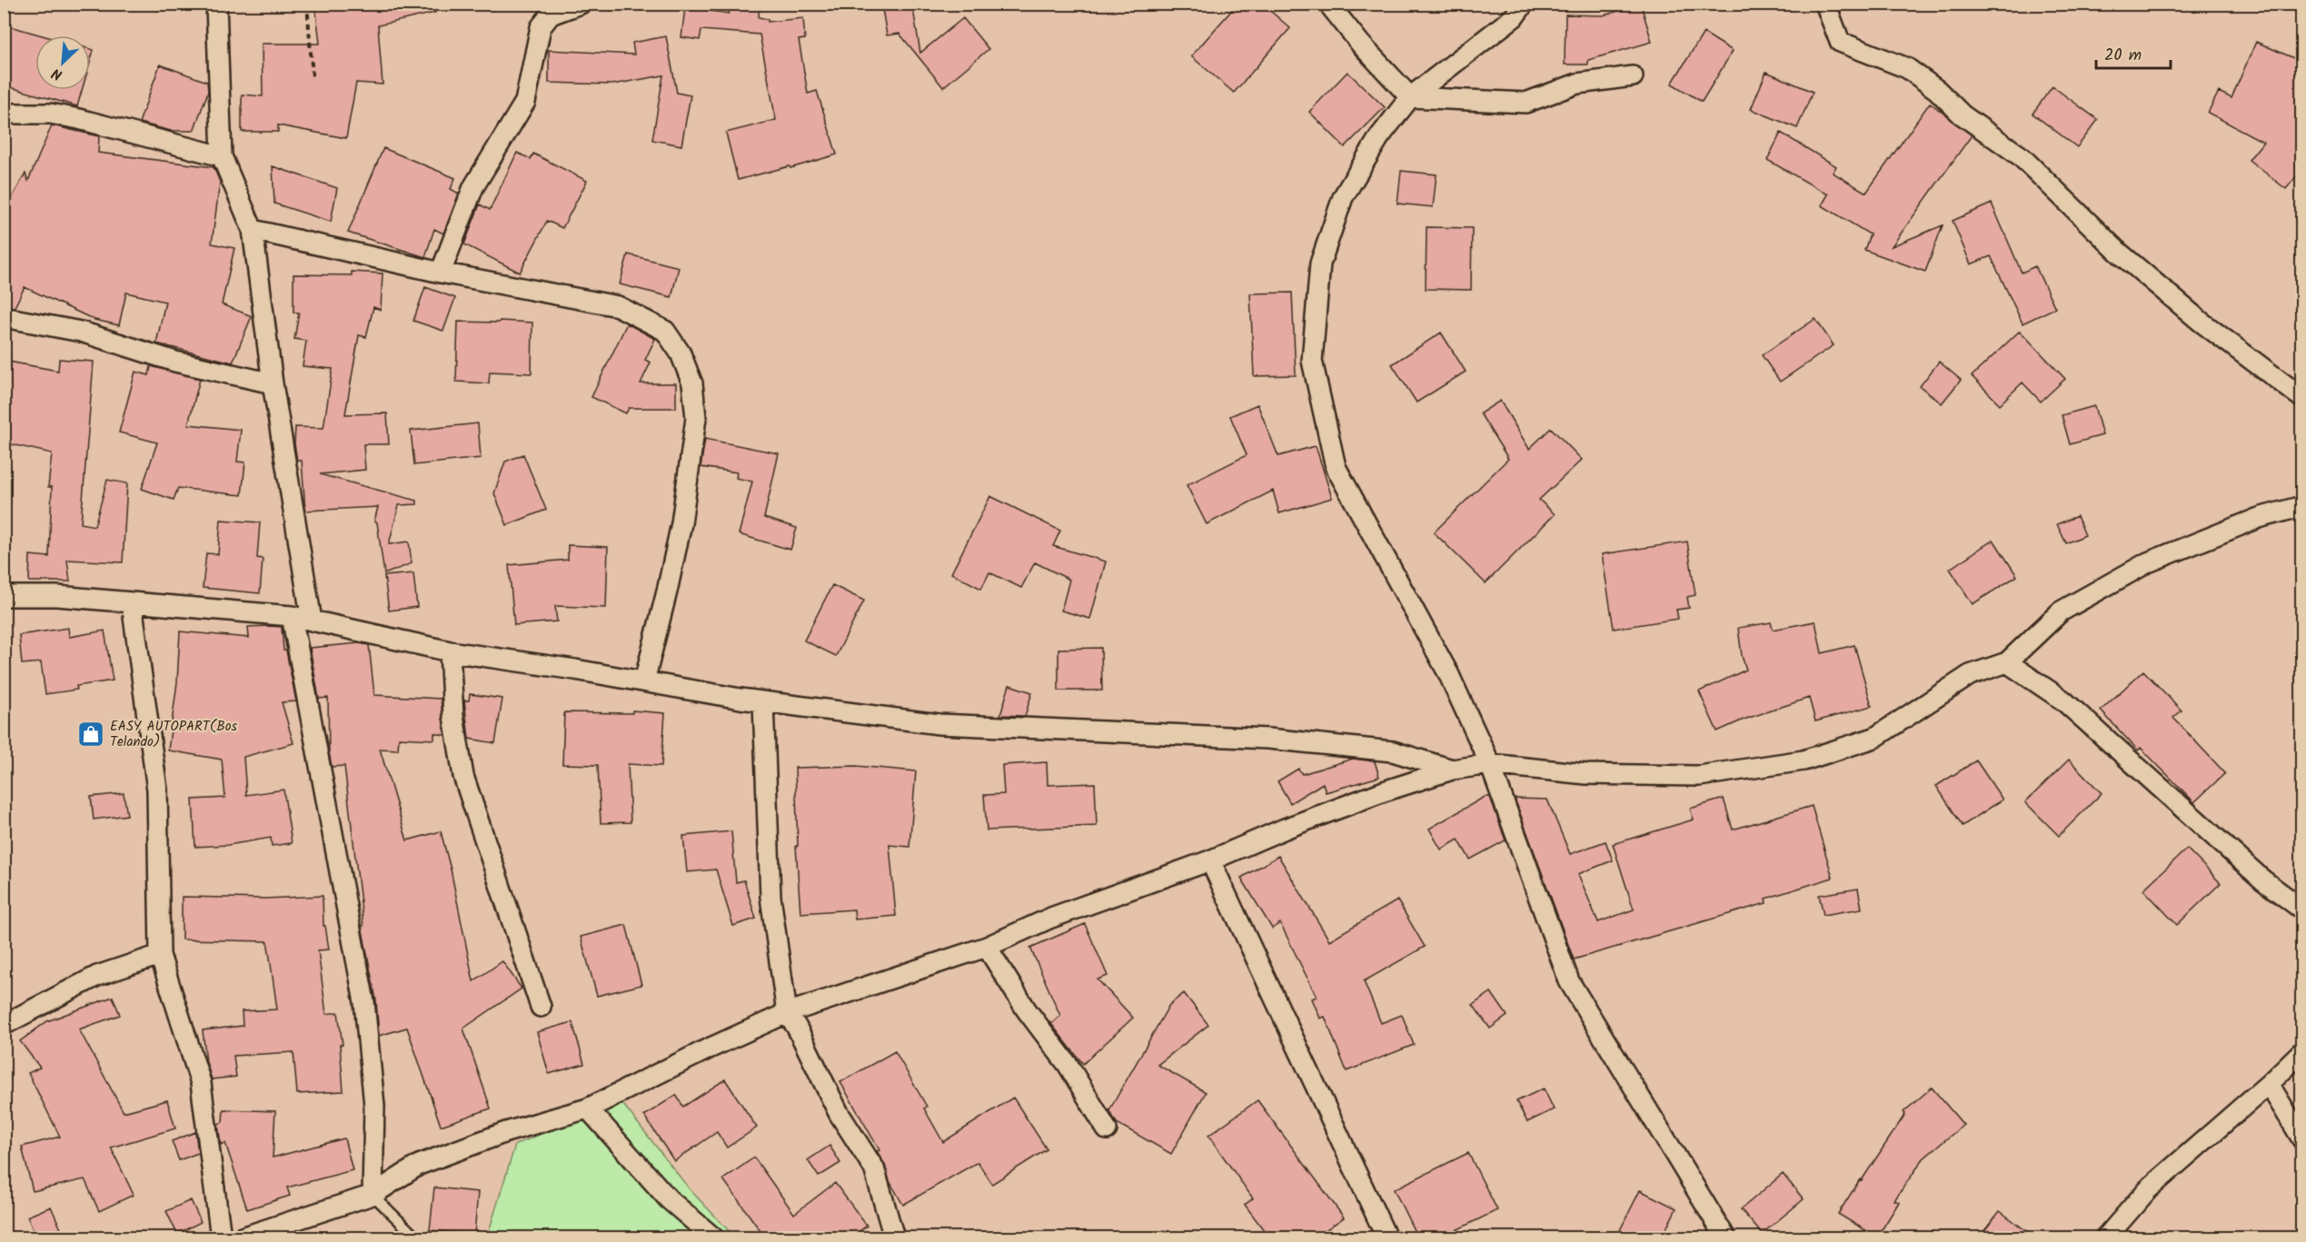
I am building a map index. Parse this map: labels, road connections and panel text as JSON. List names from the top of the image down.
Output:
{
  "places": {
    "shop": ["EASY AUTOPART(Bos Telando)"]
  },
  "scale_bar": "20 m",
  "north": "bottom left"
}
